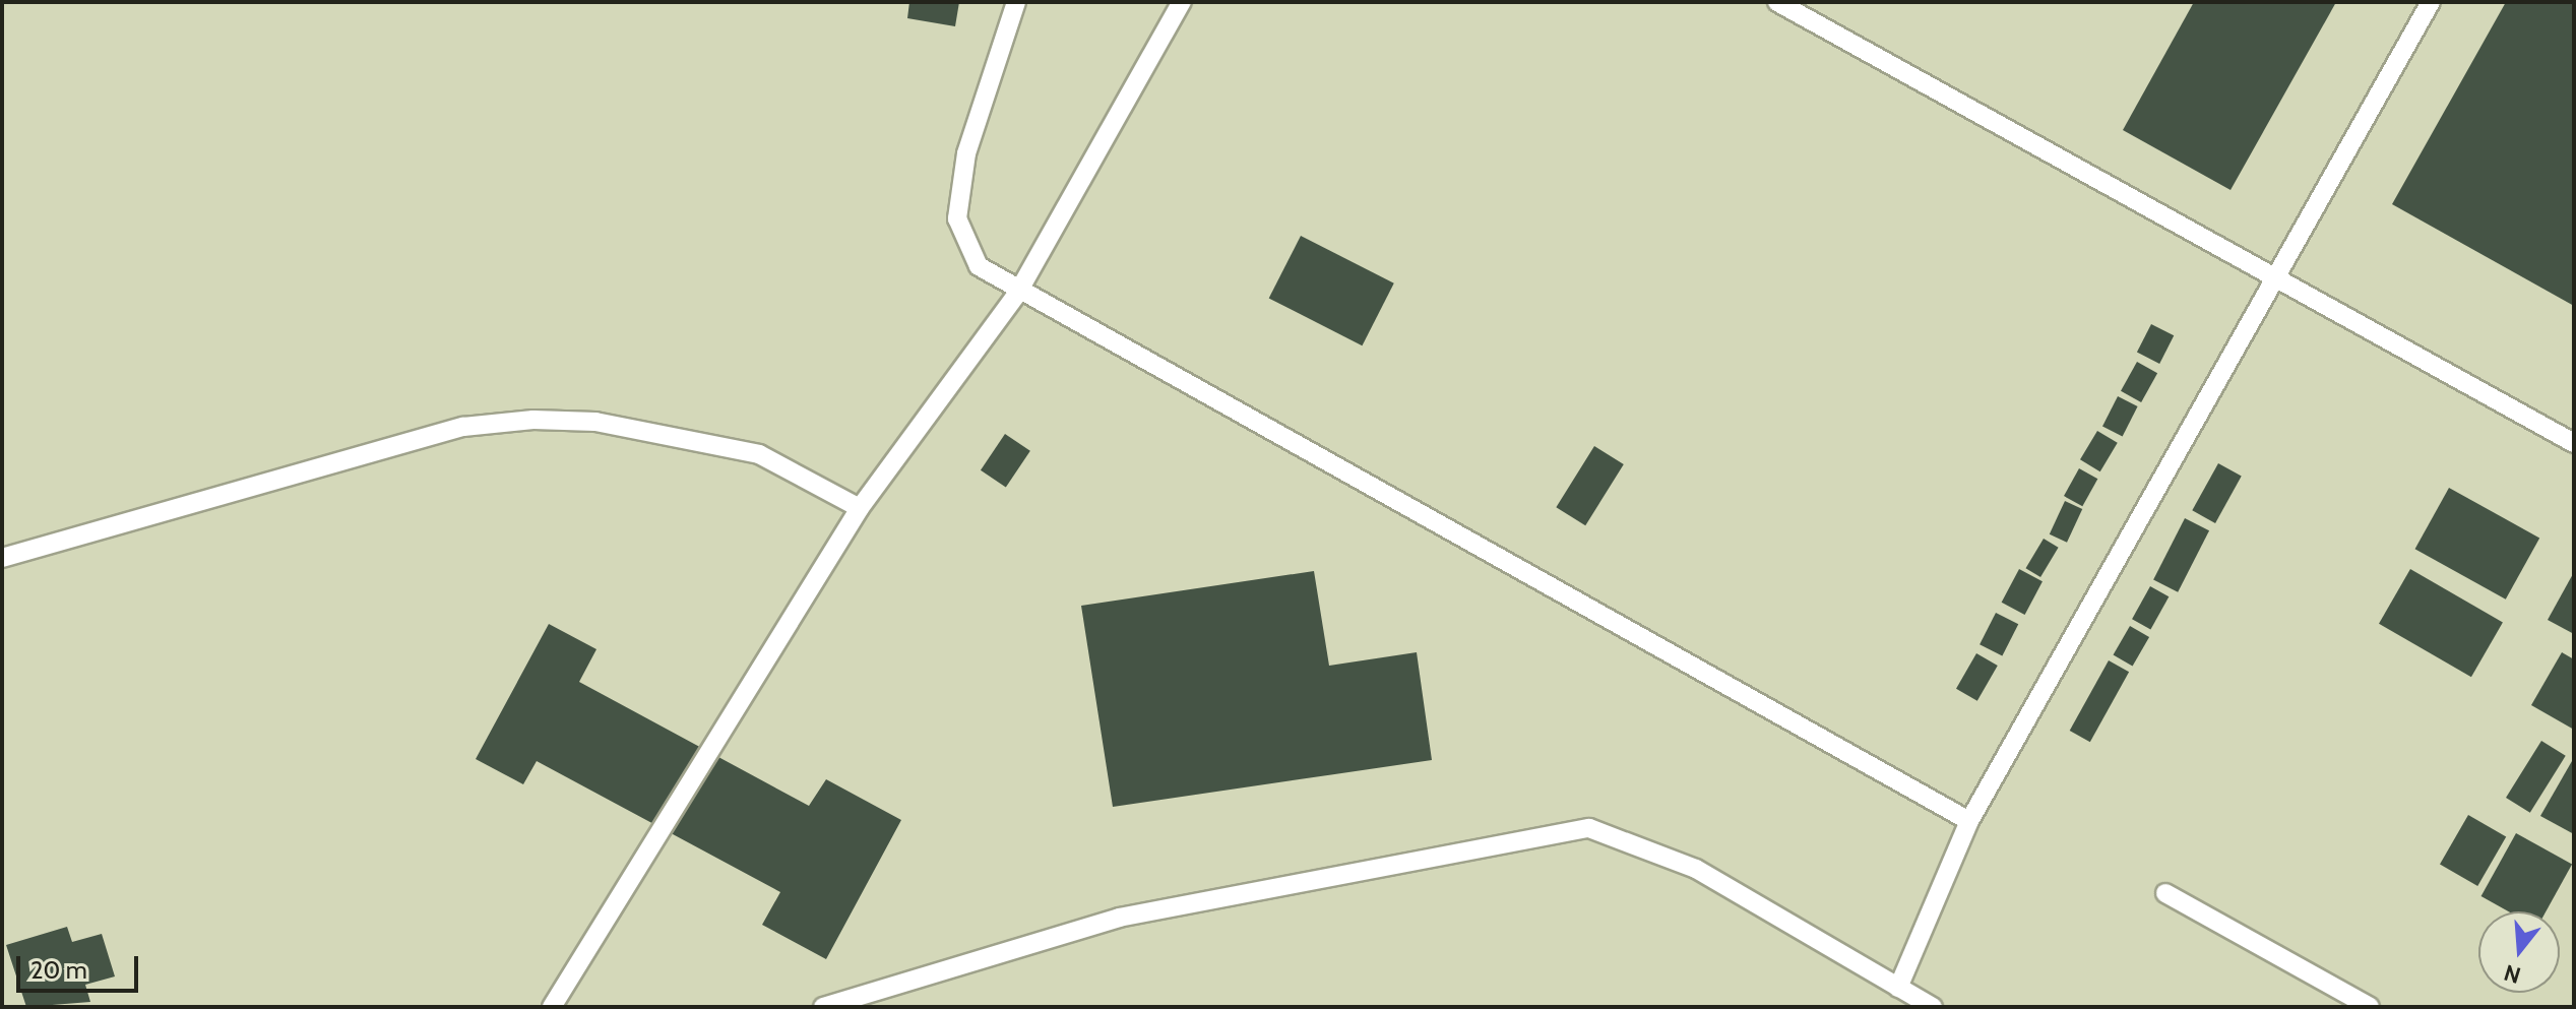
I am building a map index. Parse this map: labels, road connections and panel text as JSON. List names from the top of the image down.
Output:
{
  "scale_bar": "20 m",
  "north": "bottom"
}
